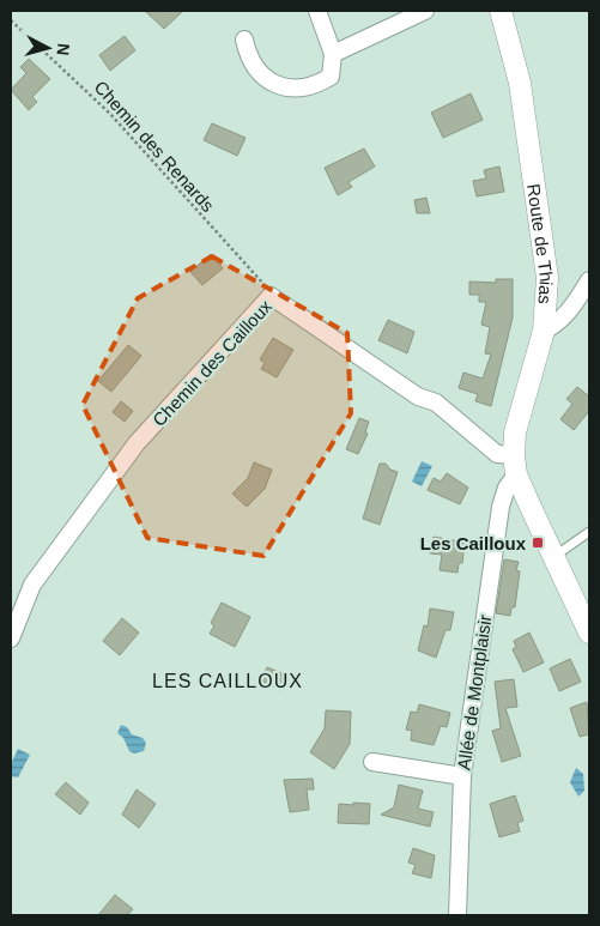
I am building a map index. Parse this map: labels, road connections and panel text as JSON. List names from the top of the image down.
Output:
{
  "streets": {
    "street": ["Route de Thias", "Chemin des Cailloux", "Allée de Montplaisir"],
    "path": ["Chemin des Renards"]
  },
  "crossings": [
    ["Chemin des Renards", "Chemin des Cailloux"],
    ["Route de Thias", "Chemin des Cailloux"],
    ["Route de Thias", "Allée de Montplaisir"],
    ["Chemin des Cailloux", "Allée de Montplaisir"]
  ],
  "districts": ["LES CAILLOUX"],
  "places": {
    "transit": ["Les Cailloux"]
  },
  "north": "right"
}
